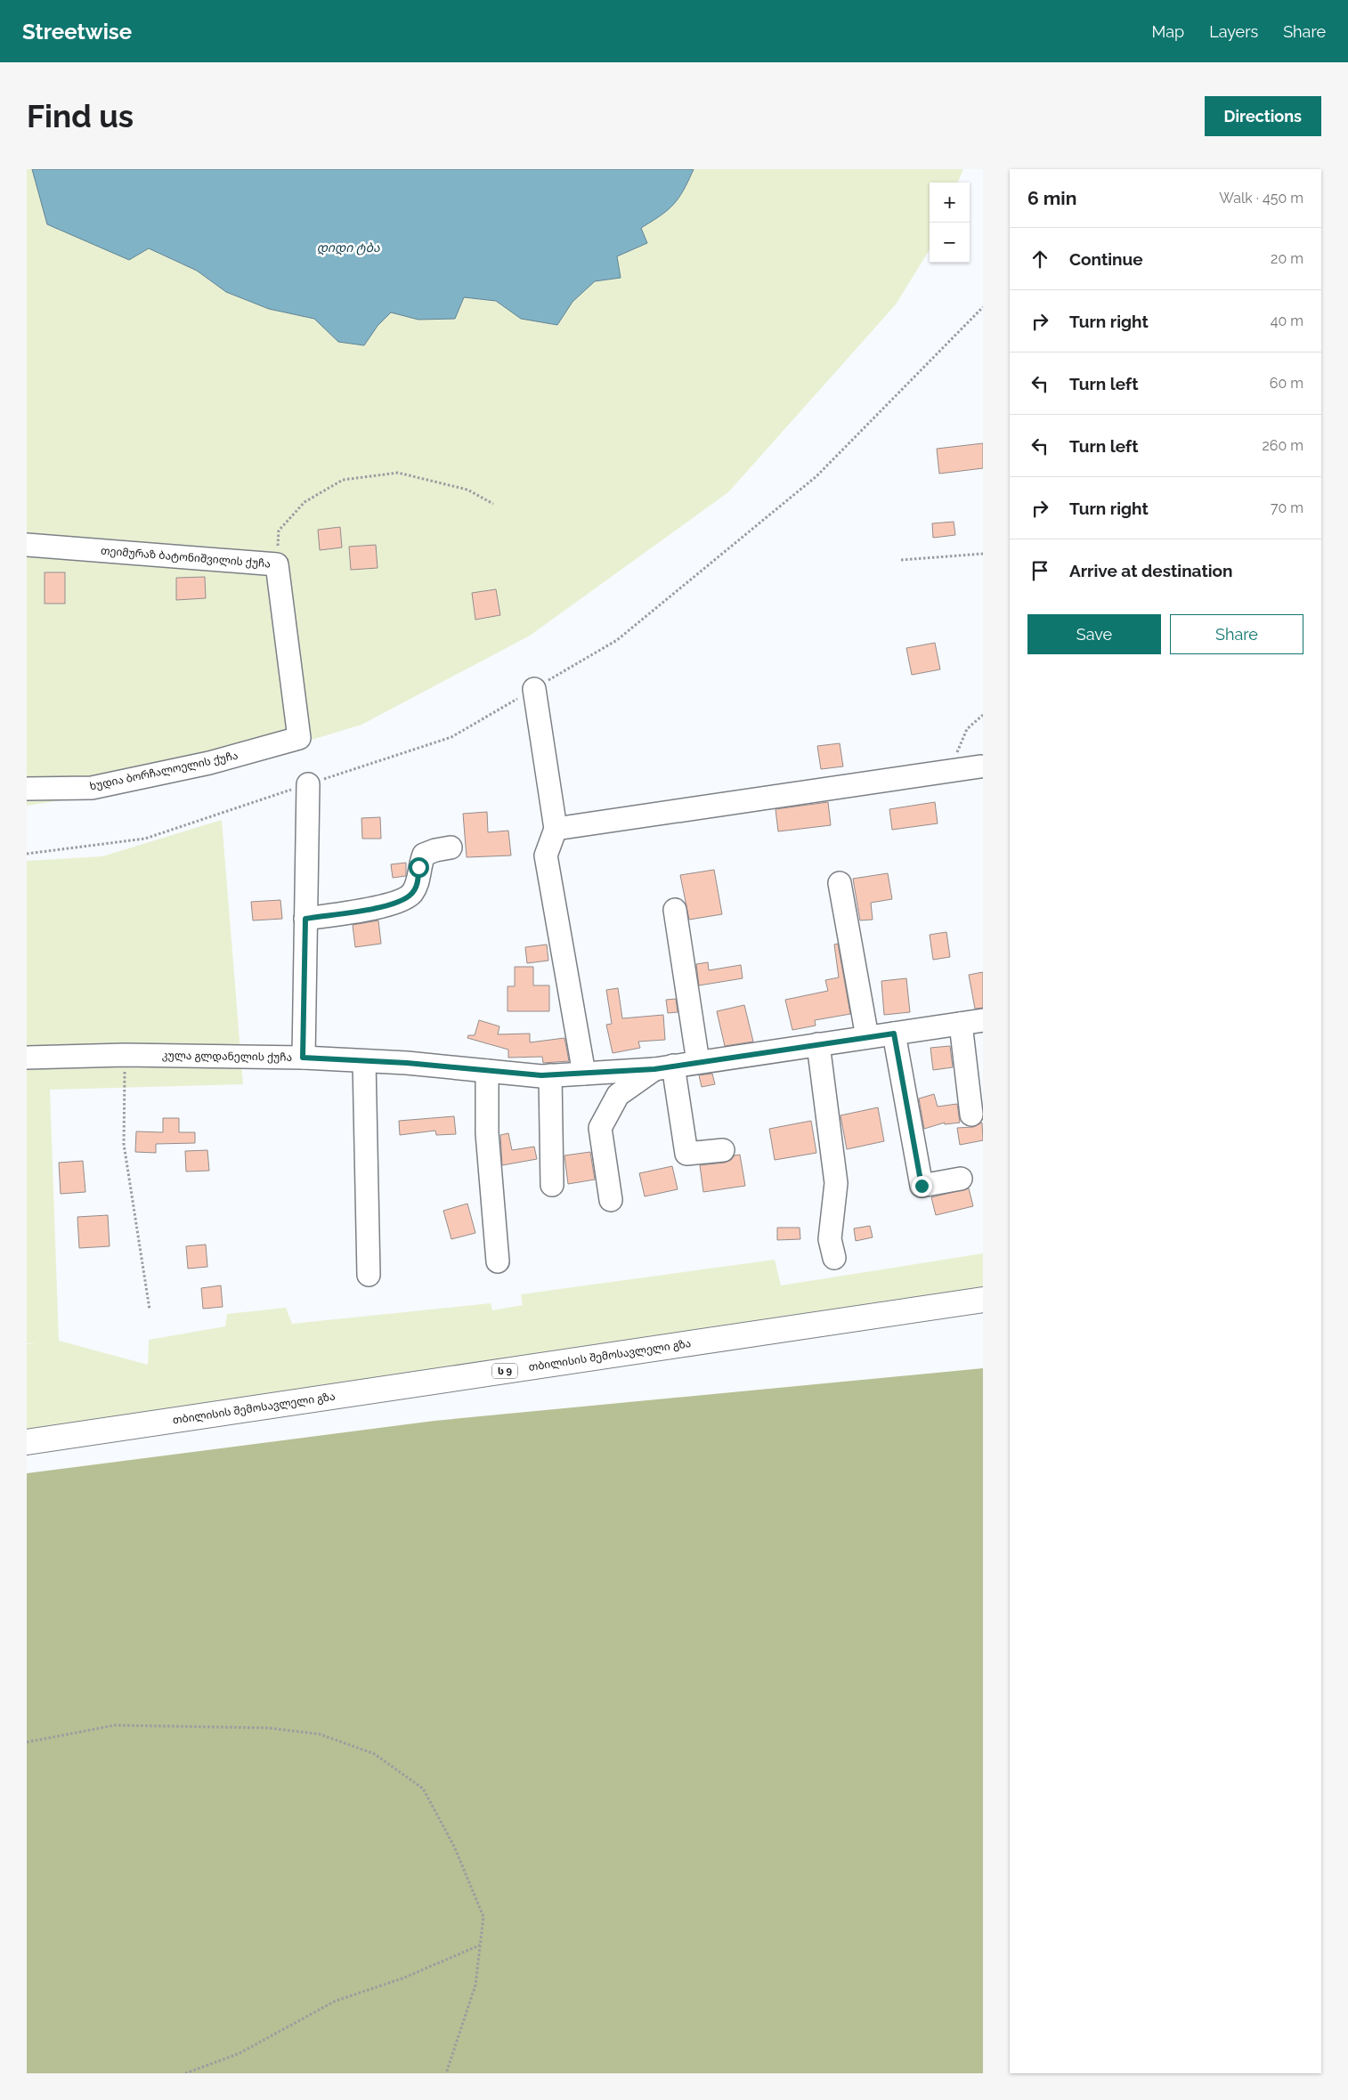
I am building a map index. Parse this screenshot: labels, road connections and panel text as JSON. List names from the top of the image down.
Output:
{
  "streets": {
    "highway": ["თბილისის შემოსავლელი გზა", "ს 9"],
    "street": ["თეიმურაზ ბატონიშვილის ქუჩა", "ხუდია ბორჩალოელის ქუჩა", "კულა გლდანელის ქუჩა"]
  },
  "crossings": [
    ["თეიმურაზ ბატონიშვილის ქუჩა", "ხუდია ბორჩალოელის ქუჩა"]
  ],
  "water": ["დიდი ტბა"],
  "page": {
    "header": "Streetwise",
    "nav": ["Map", "Layers", "Share"],
    "buttons": [
      "Directions",
      ["Save", "Share"]
    ],
    "title": "Find us",
    "heading": ["6 min", "Walk · 450 m"],
    "map_buttons": ["+", "−"],
    "list": [
      ["Continue", "20 m"],
      ["Turn right", "40 m"],
      ["Turn left", "60 m"],
      ["Turn left", "260 m"],
      ["Turn right", "70 m"],
      "Arrive at destination"
    ]
  }
}
